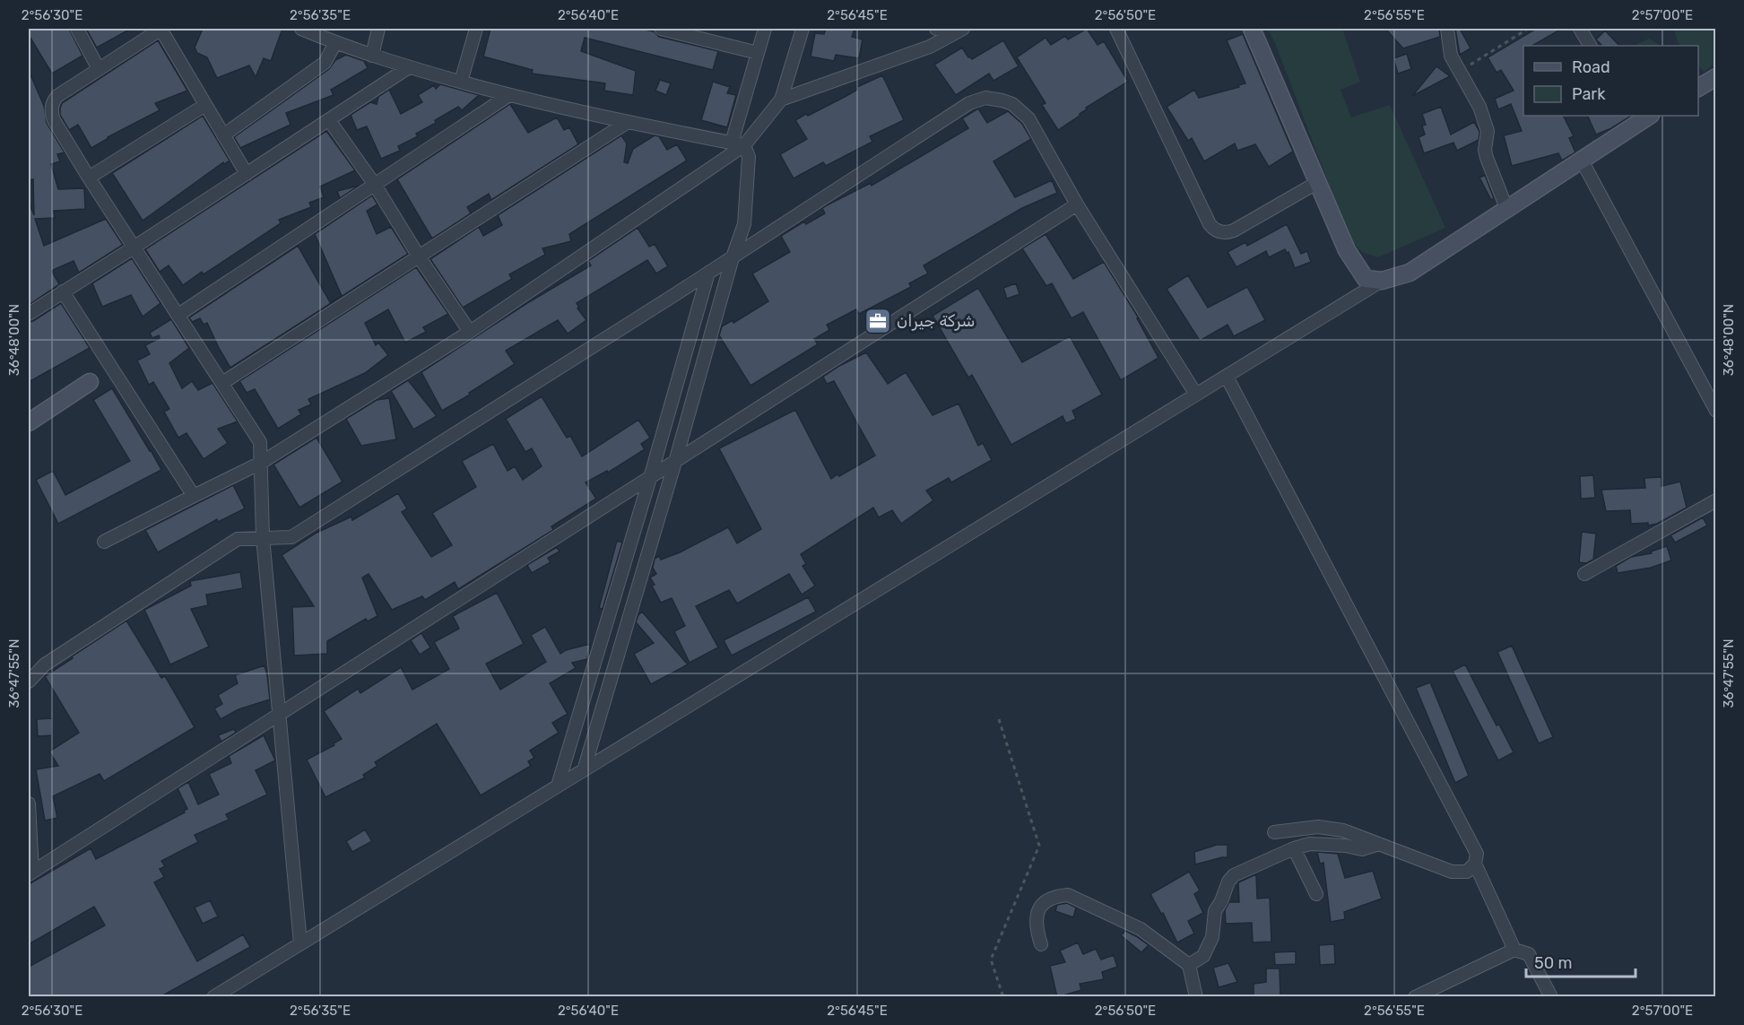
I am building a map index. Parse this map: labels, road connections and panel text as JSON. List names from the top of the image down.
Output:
{
  "places": {
    "office": ["شركة جيران"]
  },
  "legend": ["Road", "Park"],
  "scale_bar": "50 m",
  "coordinates": [
    "2°56'30\"E",
    "2°56'35\"E",
    "2°56'40\"E",
    "2°56'45\"E",
    "2°56'50\"E",
    "2°56'55\"E",
    "2°57'00\"E",
    "36°48'00\"N",
    "36°47'55\"N"
  ]
}
